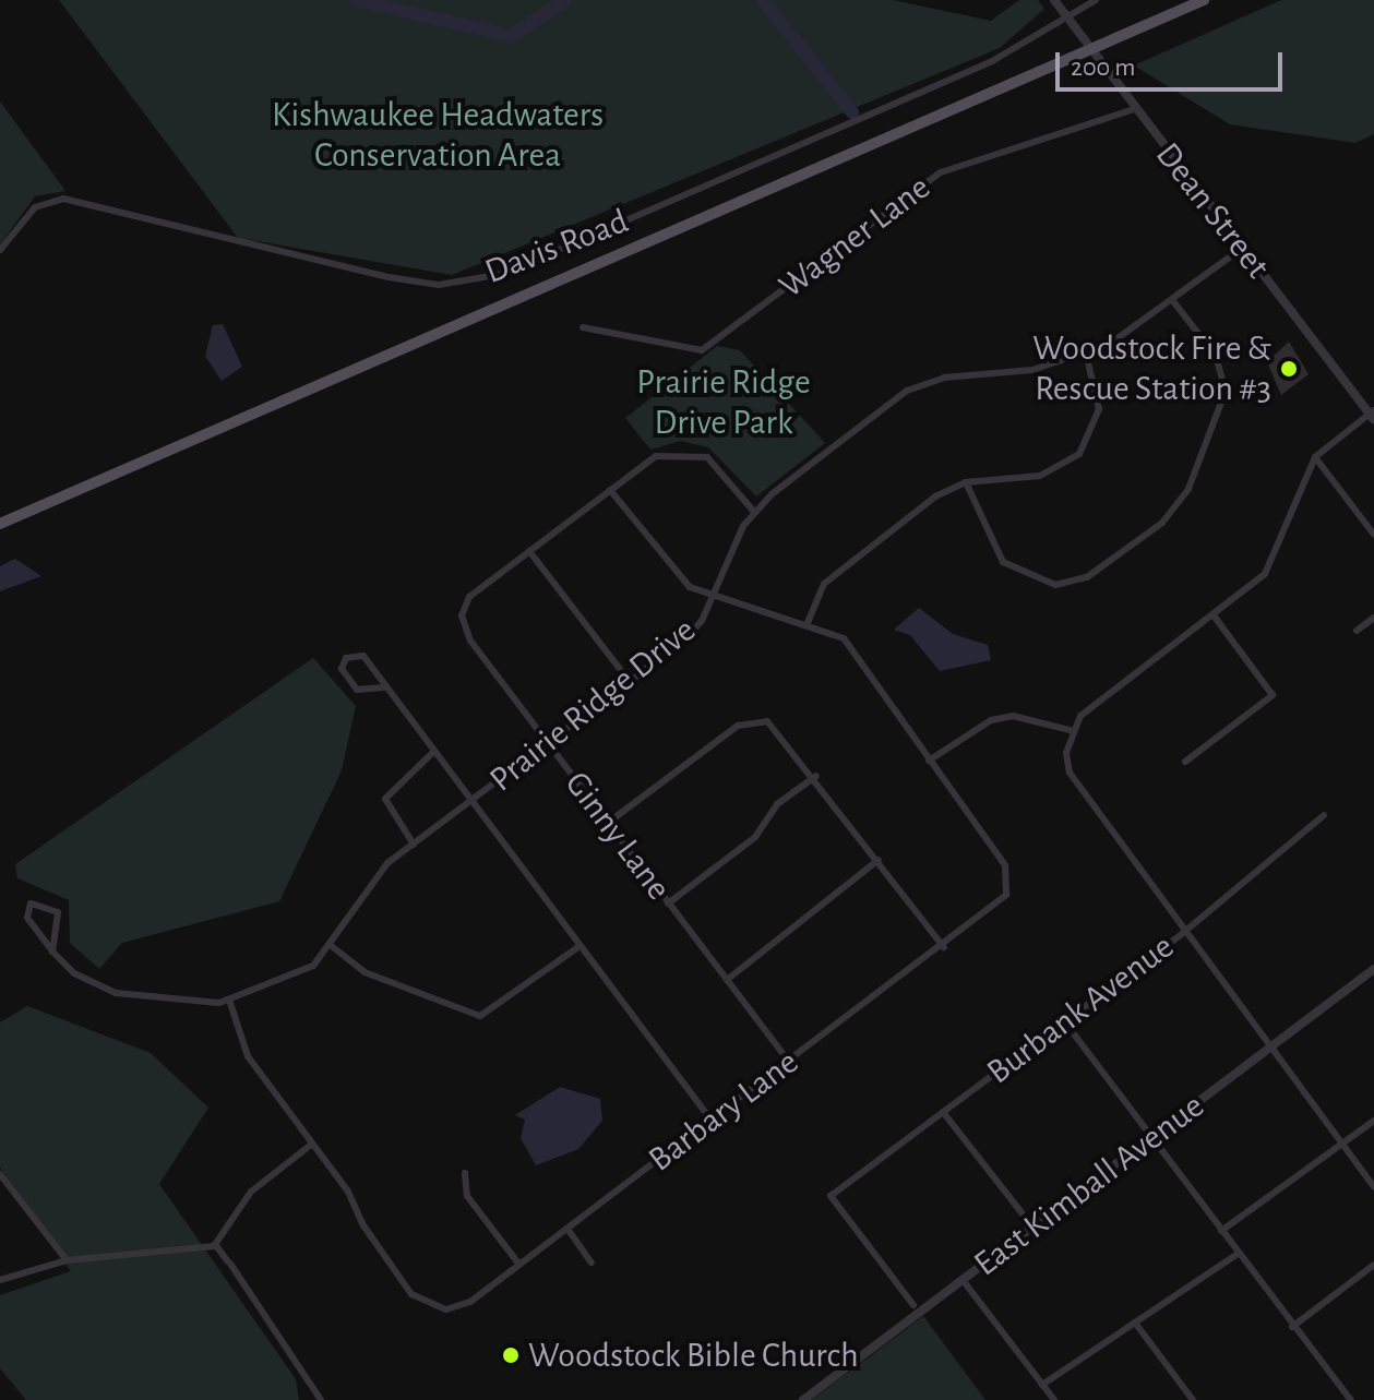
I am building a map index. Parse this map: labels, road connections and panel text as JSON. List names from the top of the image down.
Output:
{
  "streets": {
    "street": [
      "Dean Street",
      "Wagner Lane",
      "Davis Road",
      "Prairie Ridge Drive",
      "Ginny Lane",
      "Burbank Avenue",
      "Barbary Lane",
      "East Kimball Avenue"
    ]
  },
  "crossings": [
    ["Dean Street", "Wagner Lane"],
    ["Dean Street", "Davis Road"],
    ["Dean Street", "Prairie Ridge Drive"],
    ["Prairie Ridge Drive", "Ginny Lane"],
    ["Ginny Lane", "Barbary Lane"]
  ],
  "parks": ["Kishwaukee Headwaters Conservation Area", "Prairie Ridge Drive Park"],
  "places": ["Woodstock Fire & Rescue Station #3", "Woodstock Bible Church"],
  "scale_bar": "200 m"
}
